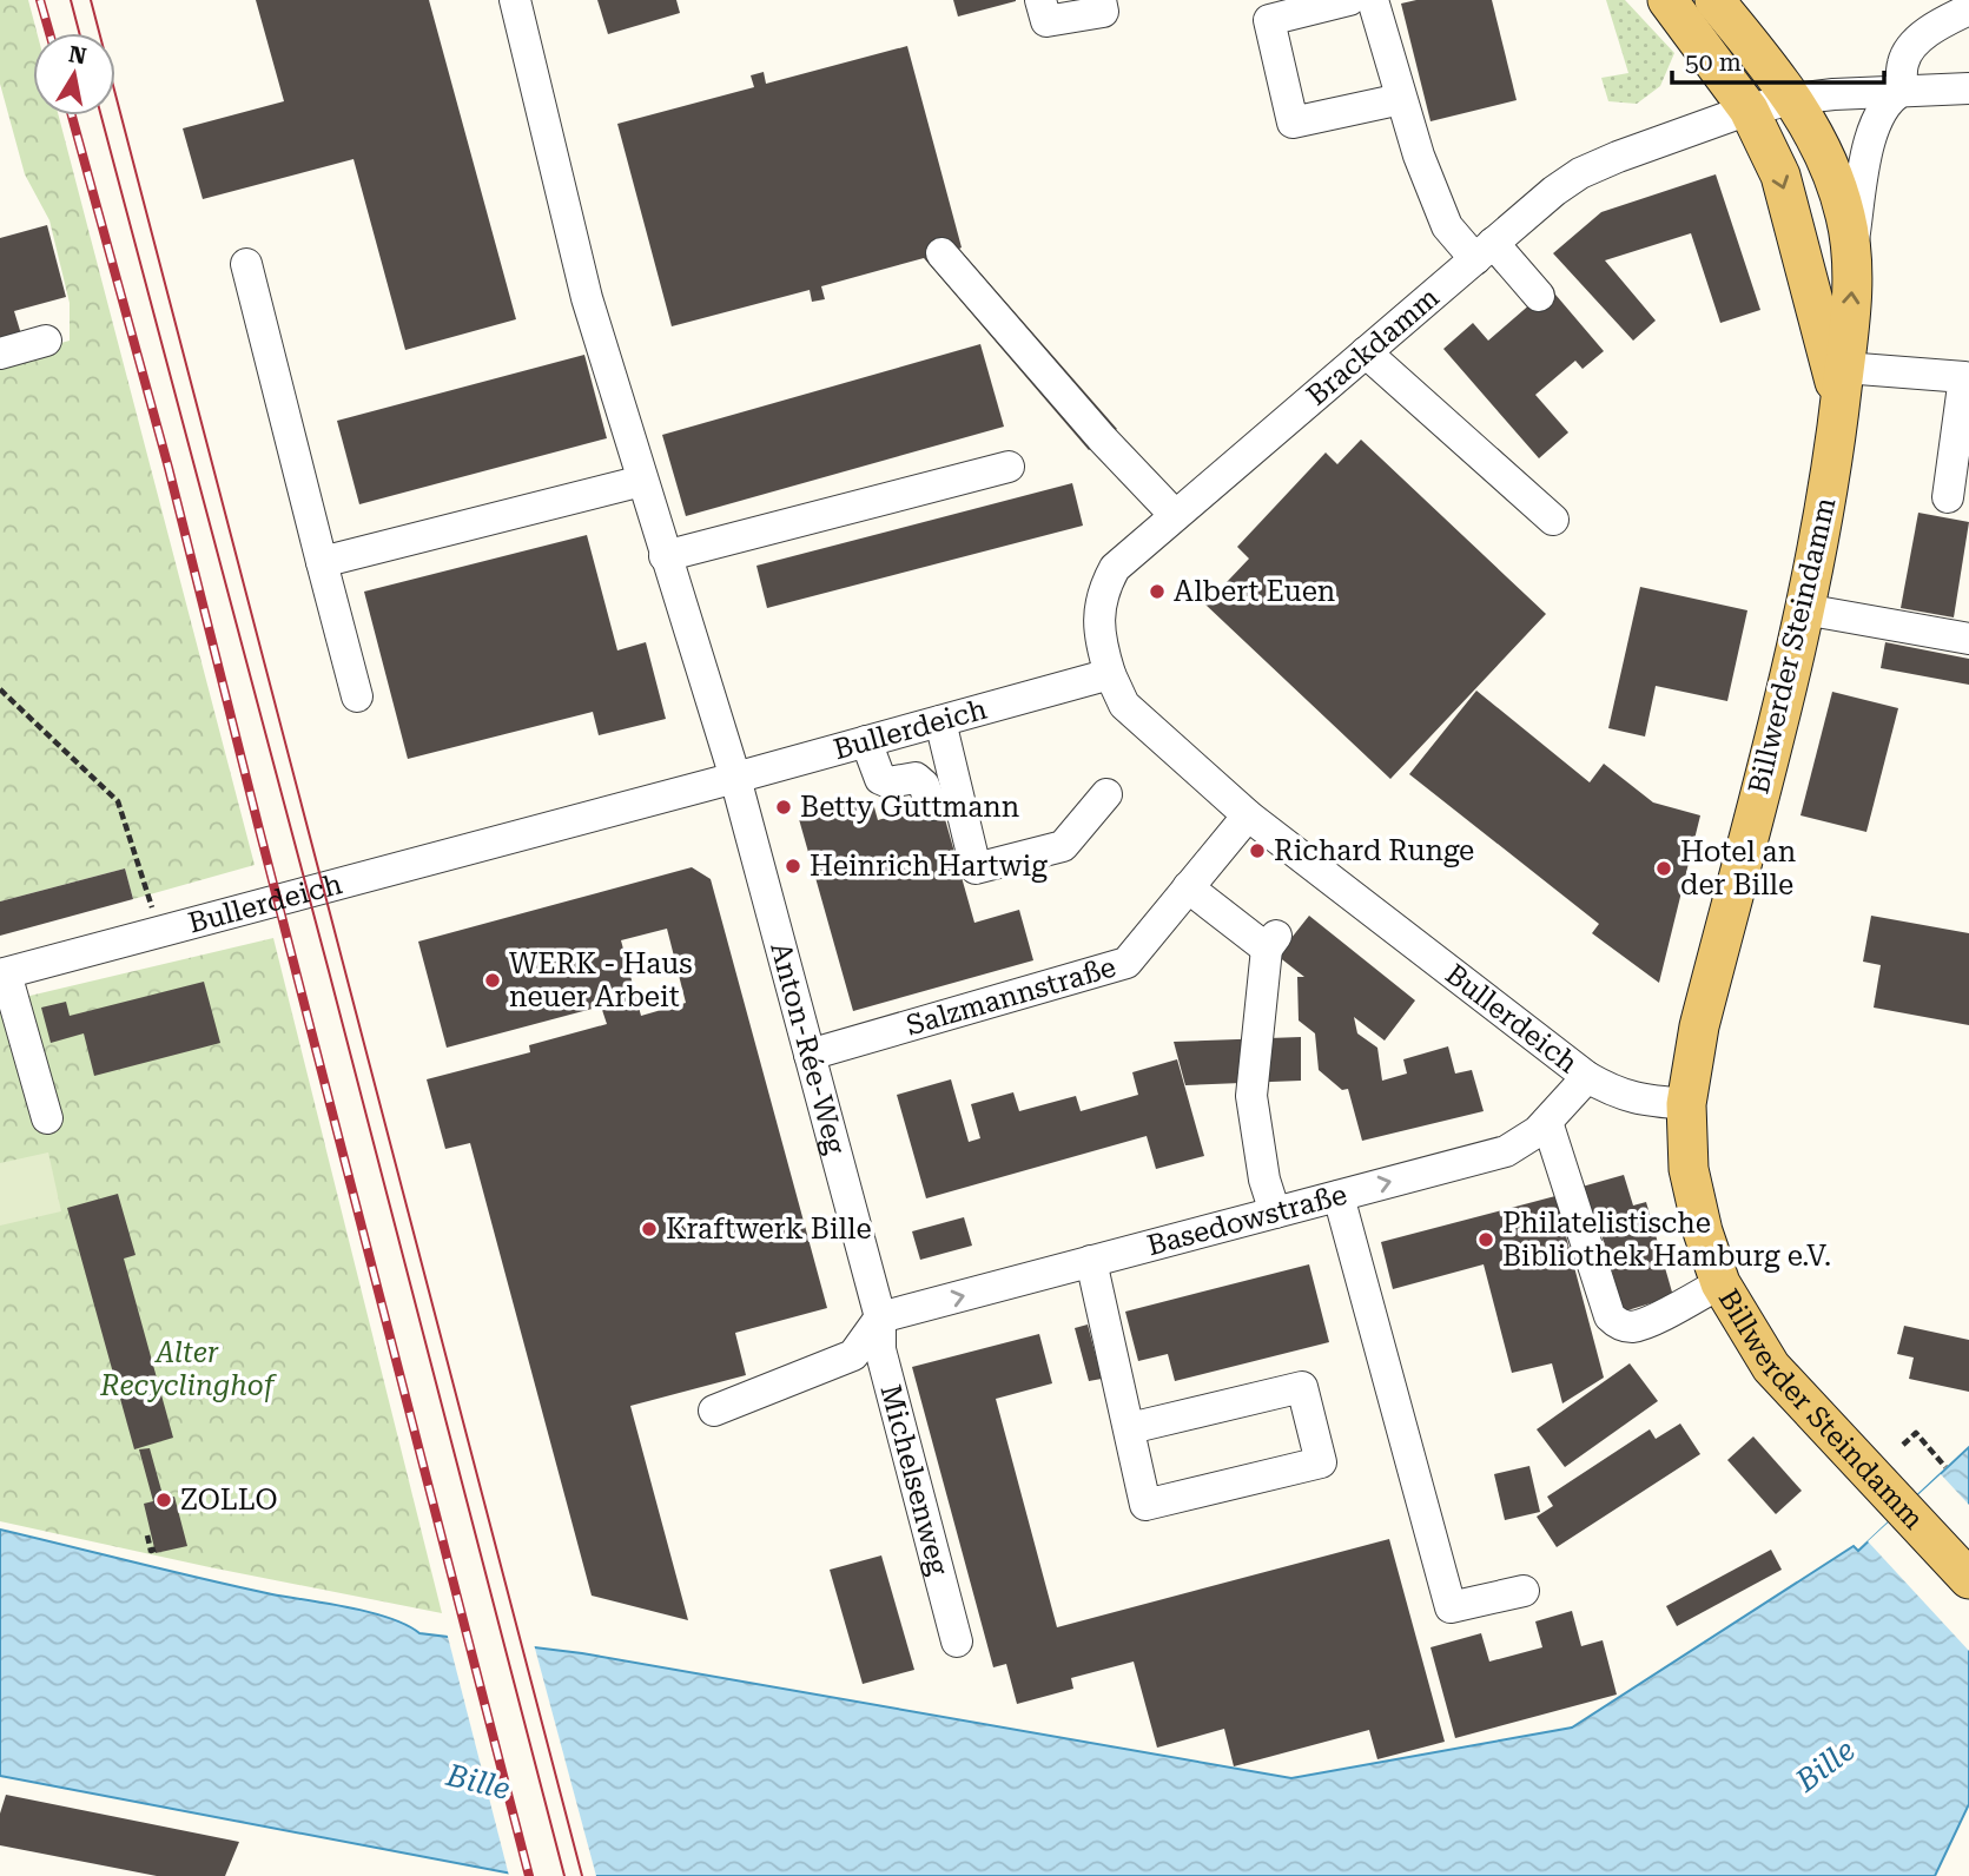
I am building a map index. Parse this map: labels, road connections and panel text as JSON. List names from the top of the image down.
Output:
{
  "streets": {
    "main road": ["Billwerder Steindamm"],
    "street": [
      "Brackdamm",
      "Bullerdeich",
      "Salzmannstraße",
      "Anton-Rée-Weg",
      "Basedowstraße",
      "Michelsenweg"
    ]
  },
  "crossings": [
    ["Brackdamm", "Billwerder Steindamm"],
    ["Brackdamm", "Bullerdeich"],
    ["Billwerder Steindamm", "Bullerdeich"],
    ["Bullerdeich", "Salzmannstraße"],
    ["Bullerdeich", "Anton-Rée-Weg"],
    ["Bullerdeich", "Basedowstraße"],
    ["Salzmannstraße", "Anton-Rée-Weg"],
    ["Anton-Rée-Weg", "Basedowstraße"],
    ["Anton-Rée-Weg", "Michelsenweg"],
    ["Basedowstraße", "Michelsenweg"]
  ],
  "one_way": ["Basedowstraße"],
  "water": ["Bille"],
  "parks": ["Alter Recyclinghof"],
  "places": [
    "Albert Euen",
    "Betty Guttmann",
    "Richard Runge",
    "Heinrich Hartwig",
    "Hotel an der Bille",
    "WERK - Haus neuer Arbeit",
    "Kraftwerk Bille",
    "Philatelistische Bibliothek Hamburg e.V.",
    "ZOLLO"
  ],
  "scale_bar": "50 m",
  "north": "top"
}
